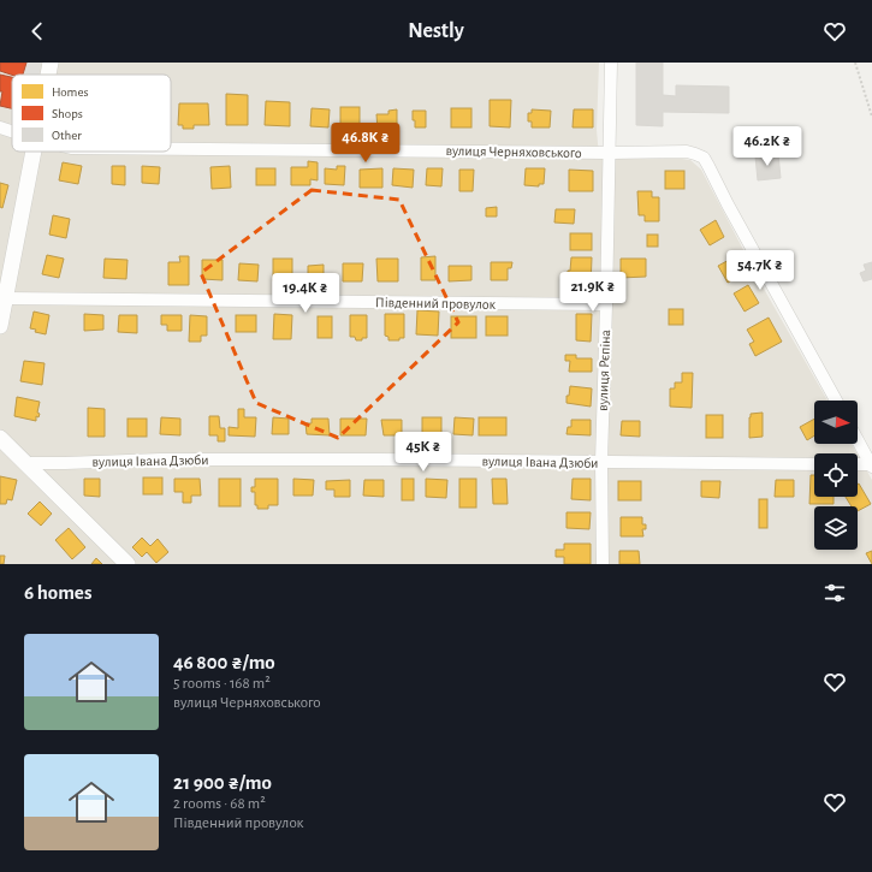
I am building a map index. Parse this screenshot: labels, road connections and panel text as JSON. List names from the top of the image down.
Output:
{
  "streets": {
    "street": [
      "вулиця Черняховського",
      "Південний провулок",
      "вулиця Рєпіна",
      "вулиця Івана Дзюби"
    ]
  },
  "crossings": [
    ["вулиця Черняховського", "вулиця Рєпіна"],
    ["Південний провулок", "вулиця Рєпіна"],
    ["вулиця Рєпіна", "вулиця Івана Дзюби"]
  ],
  "legend": ["Homes", "Shops", "Other"],
  "north": "right",
  "page": {
    "header": "Nestly",
    "price": [
      "46.8K ₴",
      "46.2K ₴",
      "54.7K ₴",
      "21.9K ₴",
      "19.4K ₴",
      "45K ₴"
    ],
    "heading": "6 homes",
    "list": [
      {
        "name": "46 800 ₴/mo",
        "note": "5 rooms · 168 m² · вулиця Черняховського"
      },
      {
        "name": "21 900 ₴/mo",
        "note": "2 rooms · 68 m² · Південний провулок"
      }
    ]
  }
}
